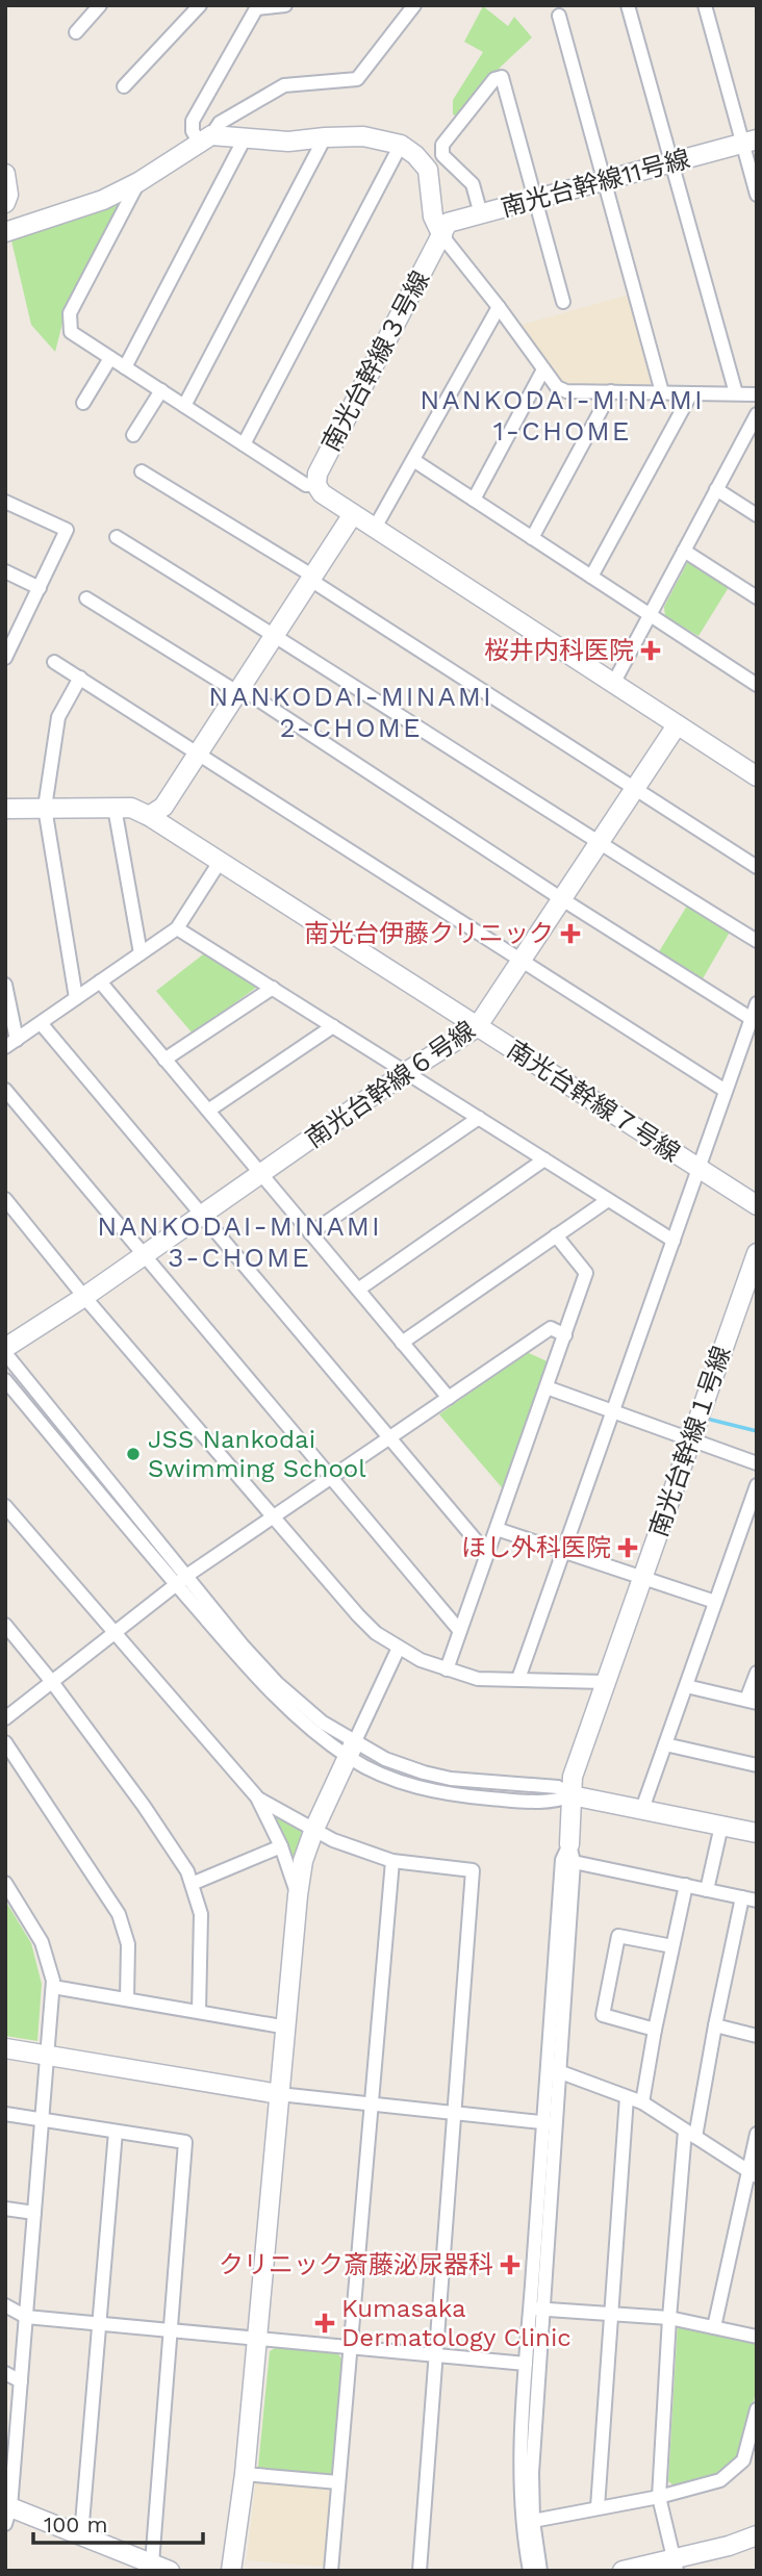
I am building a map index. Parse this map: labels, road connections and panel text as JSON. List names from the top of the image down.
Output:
{
  "streets": {
    "street": [
      "南光台幹線11号線",
      "南光台幹線３号線",
      "南光台幹線６号線",
      "南光台幹線７号線",
      "南光台幹線１号線"
    ]
  },
  "crossings": [
    ["南光台幹線11号線", "南光台幹線３号線"],
    ["南光台幹線３号線", "南光台幹線６号線"],
    ["南光台幹線６号線", "南光台幹線７号線"]
  ],
  "districts": ["NANKODAI-MINAMI 1-CHOME", "NANKODAI-MINAMI 2-CHOME", "NANKODAI-MINAMI 3-CHOME"],
  "places": {
    "health": [
      "桜井内科医院",
      "南光台伊藤クリニック",
      "ほし外科医院",
      "クリニック斎藤泌尿器科",
      "Kumasaka Dermatology Clinic"
    ],
    "other": ["JSS Nankodai Swimming School"]
  },
  "scale_bar": "100 m"
}
